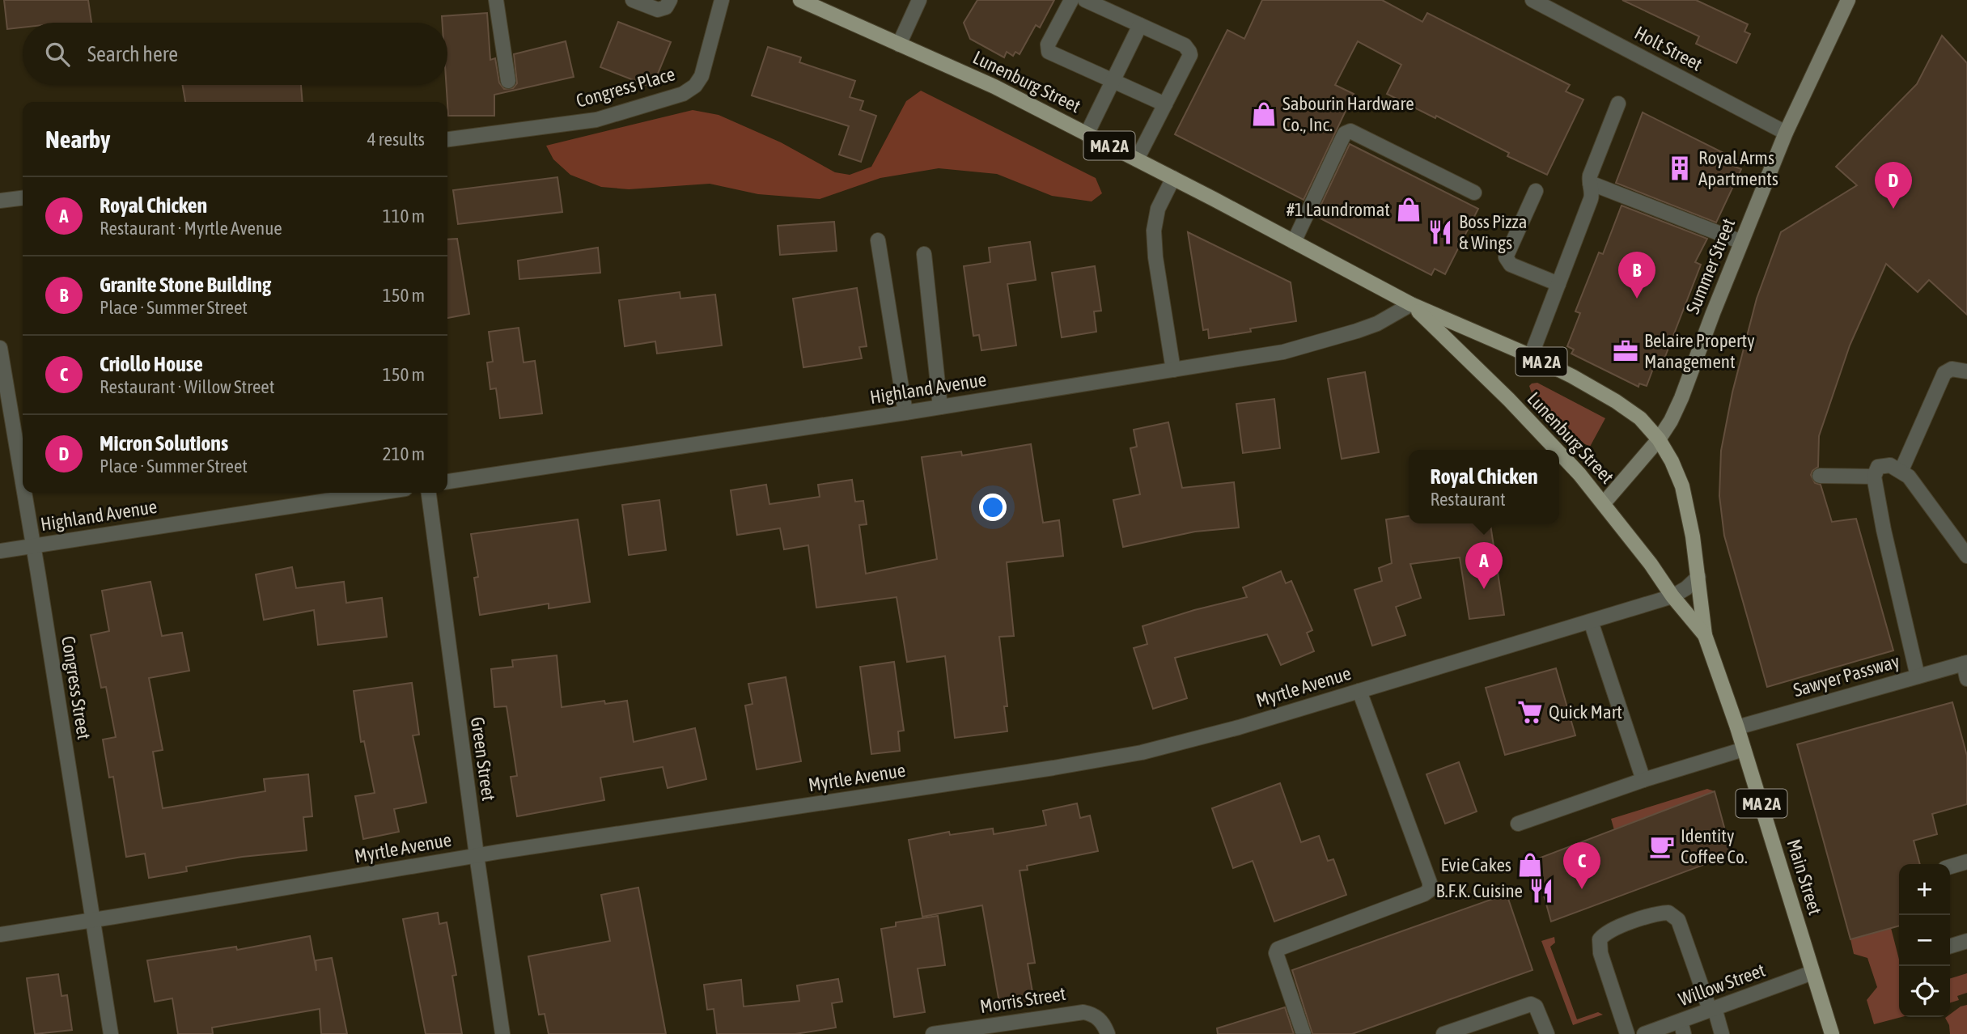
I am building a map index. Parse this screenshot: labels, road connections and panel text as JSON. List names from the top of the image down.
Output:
{
  "streets": {
    "main road": [
      "Lunenburg Street",
      "MA 2A",
      "Summer Street",
      "Main Street"
    ],
    "street": [
      "Holt Street",
      "Congress Place",
      "Highland Avenue",
      "Sawyer Passway",
      "Myrtle Avenue",
      "Congress Street",
      "Green Street",
      "Willow Street",
      "Morris Street"
    ]
  },
  "crossings": [
    ["Holt Street", "Summer Street"],
    ["Lunenburg Street", "Summer Street"],
    ["Lunenburg Street", "Highland Avenue"],
    ["Lunenburg Street", "Main Street"],
    ["Summer Street", "Main Street"],
    ["Highland Avenue", "Congress Street"],
    ["Sawyer Passway", "Main Street"],
    ["Myrtle Avenue", "Congress Street"],
    ["Myrtle Avenue", "Green Street"],
    ["Myrtle Avenue", "Main Street"],
    ["Main Street", "Willow Street"]
  ],
  "places": {
    "shop": ["Sabourin Hardware Co., Inc.", "#1 Laundromat", "Evie Cakes"],
    "building": ["Royal Arms Apartments"],
    "restaurant": ["Boss Pizza & Wings", "B.F.K. Cuisine"],
    "office": ["Belaire Property Management"],
    "supermarket": ["Quick Mart"],
    "cafe": ["Identity Coffee Co."]
  },
  "page": {
    "search": "Search here",
    "heading": ["Nearby", "4 results"],
    "pins": [
      "D",
      "B",
      "A",
      "C"
    ],
    "list": [
      {
        "mark": "A",
        "name": "Royal Chicken",
        "note": "Restaurant · Myrtle Avenue",
        "value": "110 m"
      },
      {
        "mark": "B",
        "name": "Granite Stone Building",
        "note": "Place · Summer Street",
        "value": "150 m"
      },
      {
        "mark": "C",
        "name": "Criollo House",
        "note": "Restaurant · Willow Street",
        "value": "150 m"
      },
      {
        "mark": "D",
        "name": "Micron Solutions",
        "note": "Place · Summer Street",
        "value": "210 m"
      }
    ],
    "popup": ["Royal Chicken", "Restaurant"],
    "map_buttons": ["+", "−"]
  }
}
